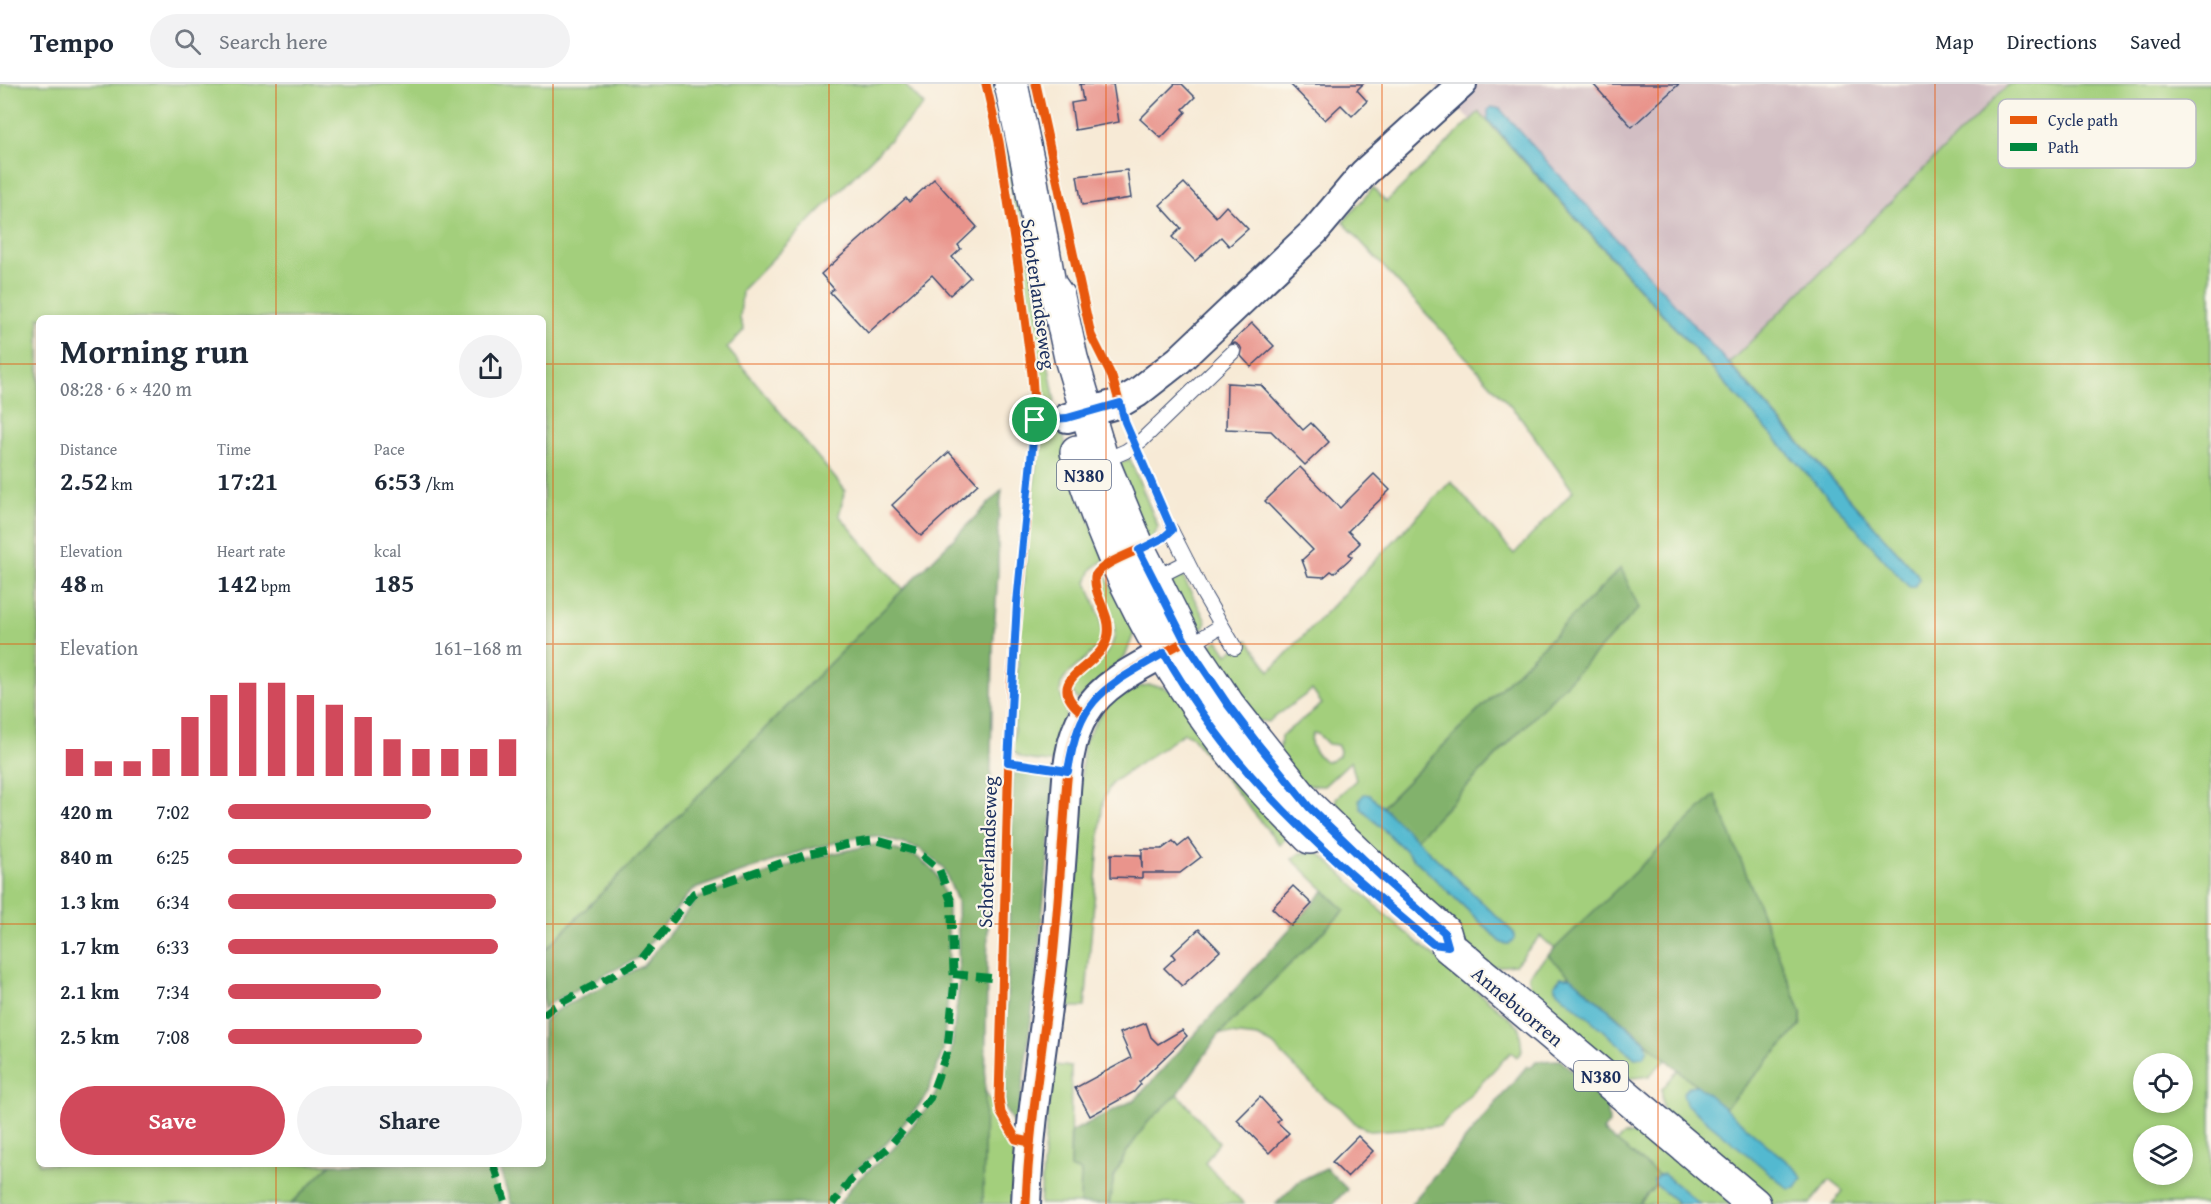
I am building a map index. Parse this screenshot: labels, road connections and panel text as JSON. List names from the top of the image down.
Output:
{
  "streets": {
    "main road": ["Schoterlandseweg", "N380", "Annebuorren"]
  },
  "crossings": [
    ["Schoterlandseweg", "Annebuorren"]
  ],
  "legend": ["Cycle path", "Path"],
  "page": {
    "header": "Tempo",
    "search": "Search here",
    "nav": ["Map", "Directions", "Saved"],
    "heading": ["Morning run", "08:28 · 6 × 420 m"],
    "stats": [
      ["Distance", "2.52 km"],
      ["Time", "17:21"],
      ["Pace", "6:53 /km"],
      ["Elevation", "48 m"],
      ["Heart rate", "142 bpm"],
      ["kcal", "185"]
    ],
    "chart": ["Elevation", "161–168 m"],
    "list": [
      {
        "name": "420 m",
        "note": "7:02"
      },
      {
        "name": "840 m",
        "note": "6:25"
      },
      {
        "name": "1.3 km",
        "note": "6:34"
      },
      {
        "name": "1.7 km",
        "note": "6:33"
      },
      {
        "name": "2.1 km",
        "note": "7:34"
      },
      {
        "name": "2.5 km",
        "note": "7:08"
      }
    ],
    "buttons": ["Save", "Share"]
  }
}
